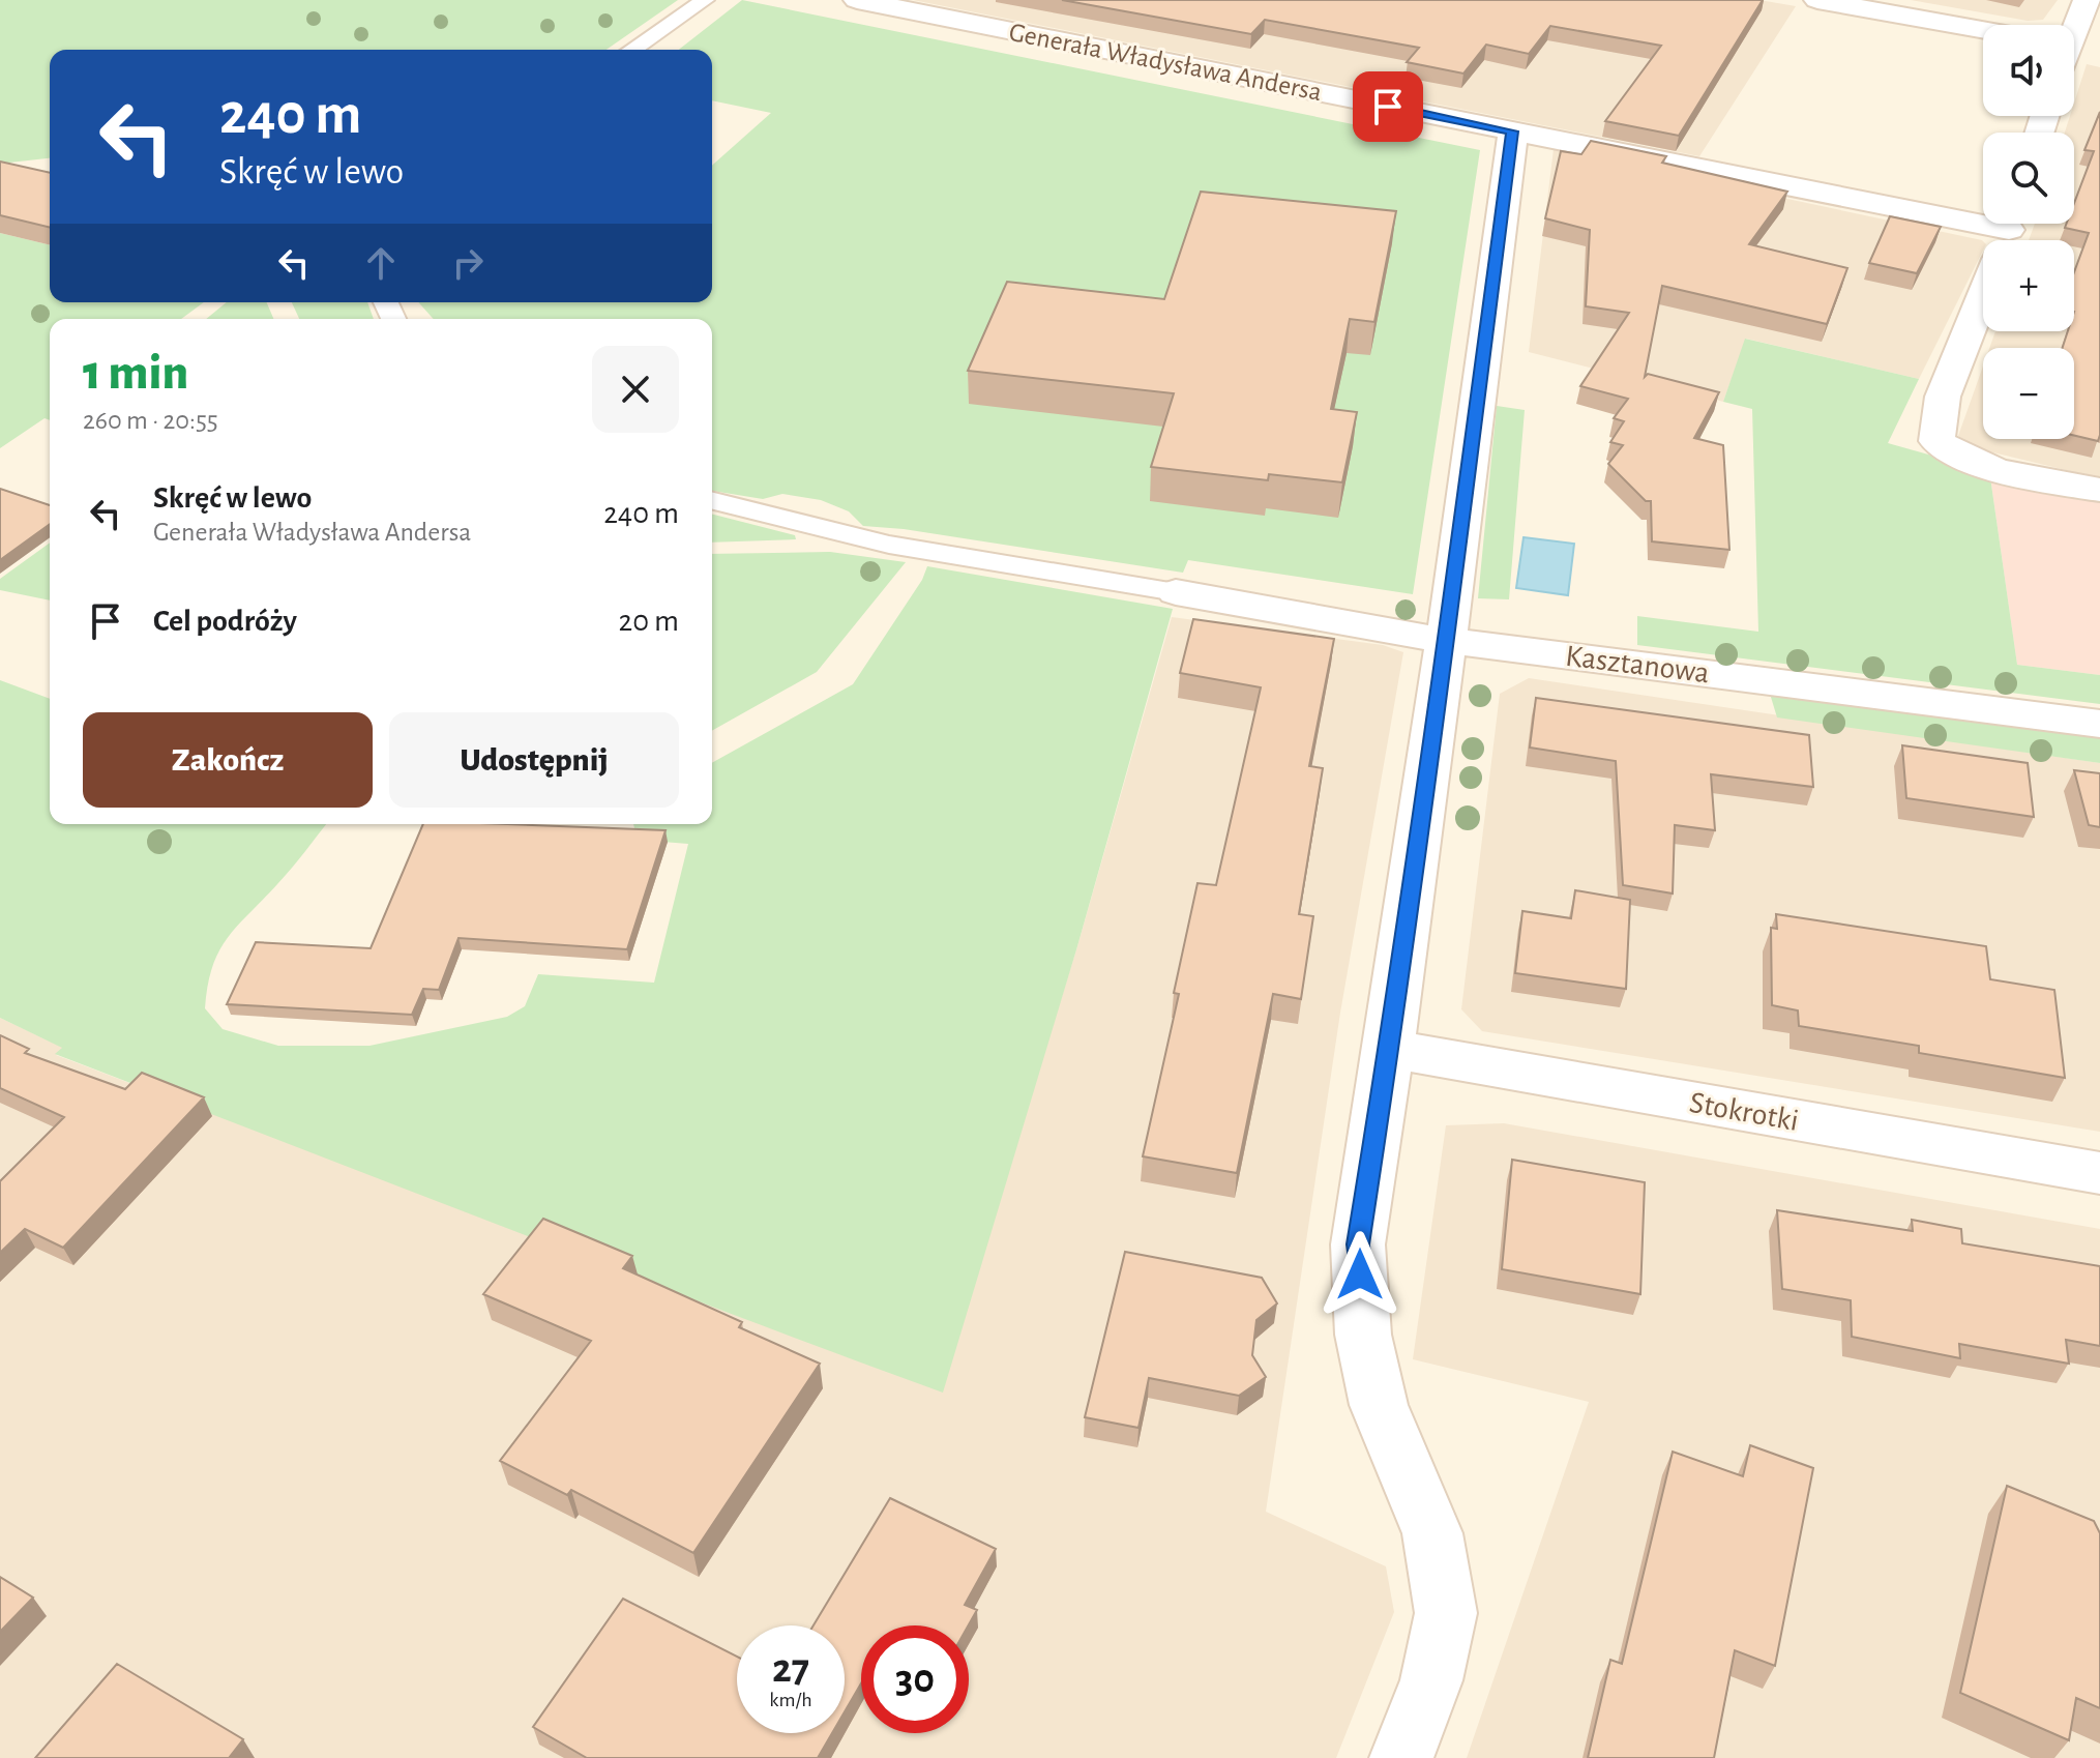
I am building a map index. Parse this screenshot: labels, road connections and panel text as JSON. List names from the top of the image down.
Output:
{
  "streets": {
    "street": ["Generała Władysława Andersa", "Kasztanowa", "Stokrotki"]
  },
  "page": {
    "map_buttons": ["+", "−"],
    "turn": ["240 m", "Skręć w lewo"],
    "heading": ["1 min", "260 m · 20:55"],
    "list": [
      {
        "name": "Skręć w lewo",
        "note": "Generała Władysława Andersa",
        "value": "240 m"
      },
      {
        "name": "Cel podróży",
        "value": "20 m"
      }
    ],
    "buttons": ["Zakończ", "Udostępnij"],
    "speed": "27 km/h",
    "limit": "30"
  }
}
